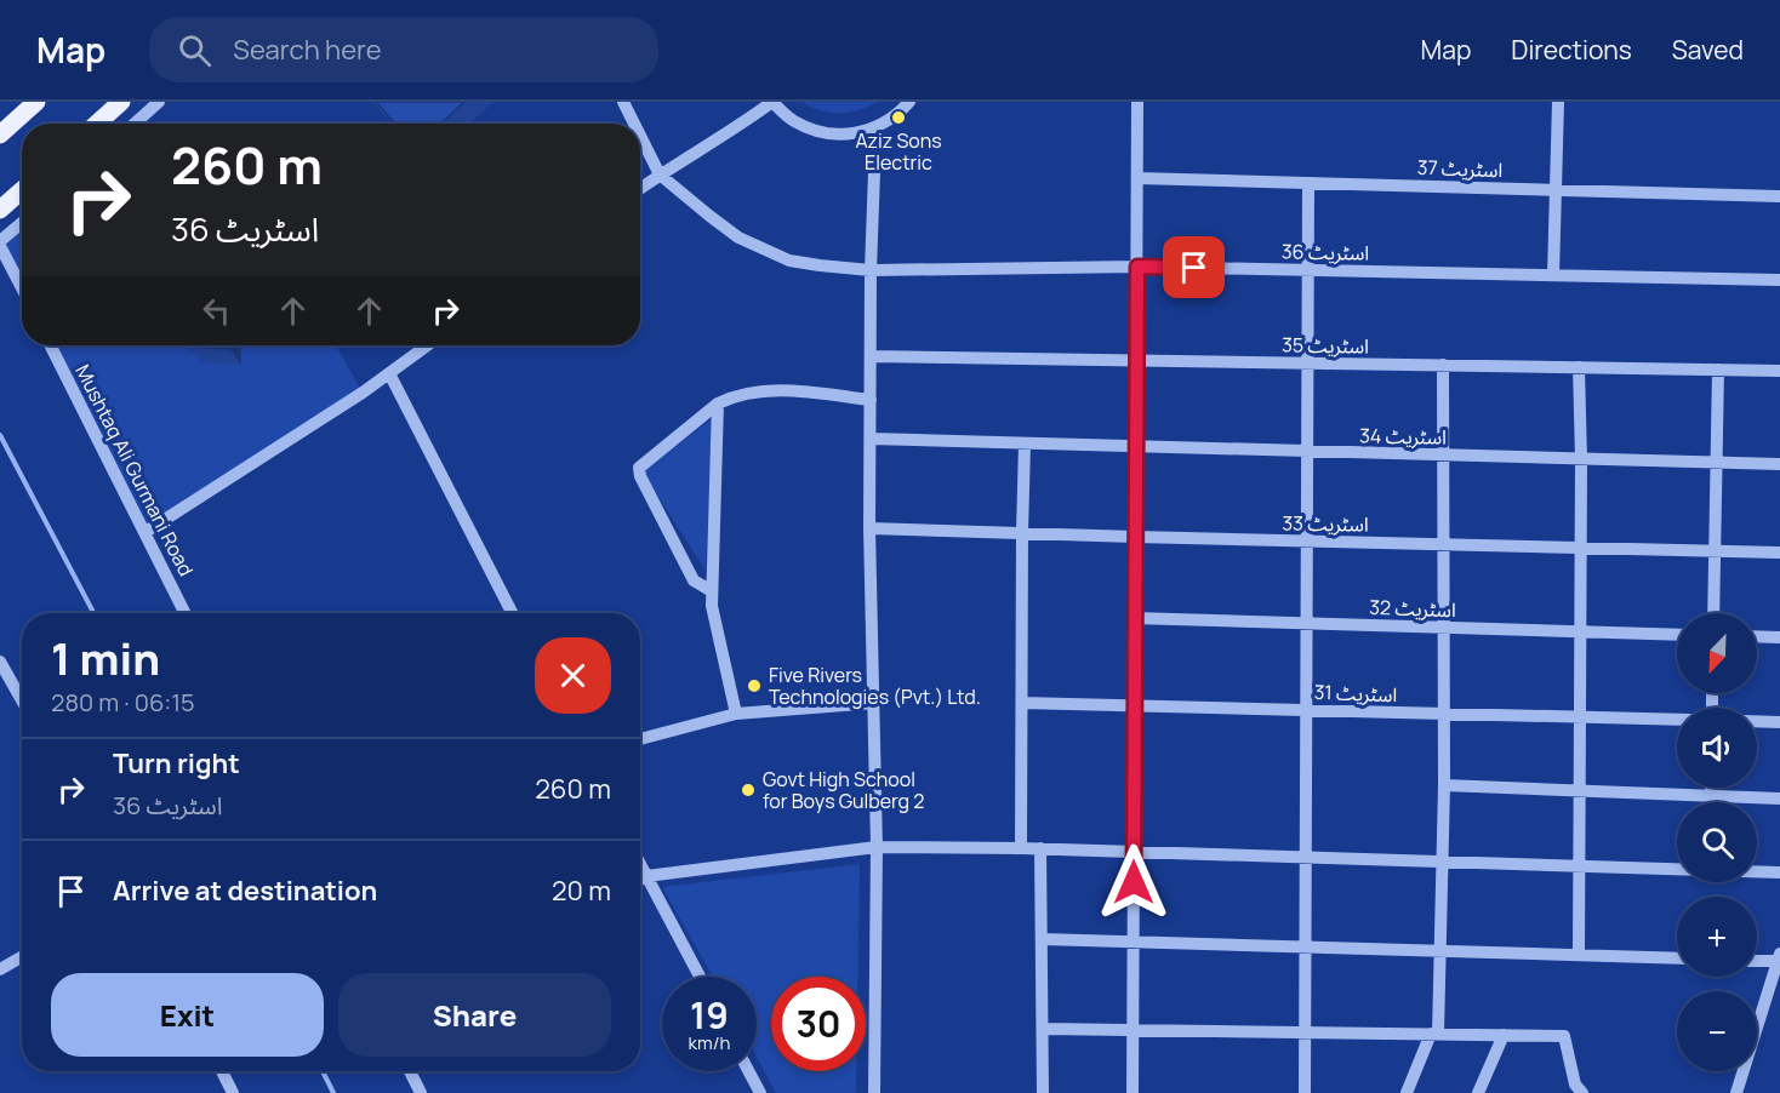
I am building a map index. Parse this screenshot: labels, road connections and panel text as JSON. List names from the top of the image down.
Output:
{
  "streets": {
    "street": [
      "اسٹریٹ 37",
      "اسٹریٹ 36",
      "اسٹریٹ 35",
      "اسٹریٹ 34",
      "Mushtaq Ali Gurmani Road",
      "اسٹریٹ 33",
      "اسٹریٹ 32",
      "اسٹریٹ 31"
    ]
  },
  "places": ["Aziz Sons Electric", "Five Rivers Technologies (Pvt.) Ltd.", "Govt High School for Boys Gulberg 2"],
  "north": "bottom left",
  "page": {
    "header": "Map",
    "search": "Search here",
    "nav": ["Map", "Directions", "Saved"],
    "turn": ["260 m", "اسٹریٹ 36"],
    "map_buttons": ["+", "−"],
    "heading": ["1 min", "280 m · 06:15"],
    "list": [
      {
        "name": "Turn right",
        "note": "اسٹریٹ 36",
        "value": "260 m"
      },
      {
        "name": "Arrive at destination",
        "value": "20 m"
      }
    ],
    "buttons": ["Exit", "Share"],
    "speed": "19 km/h",
    "limit": "30"
  }
}
